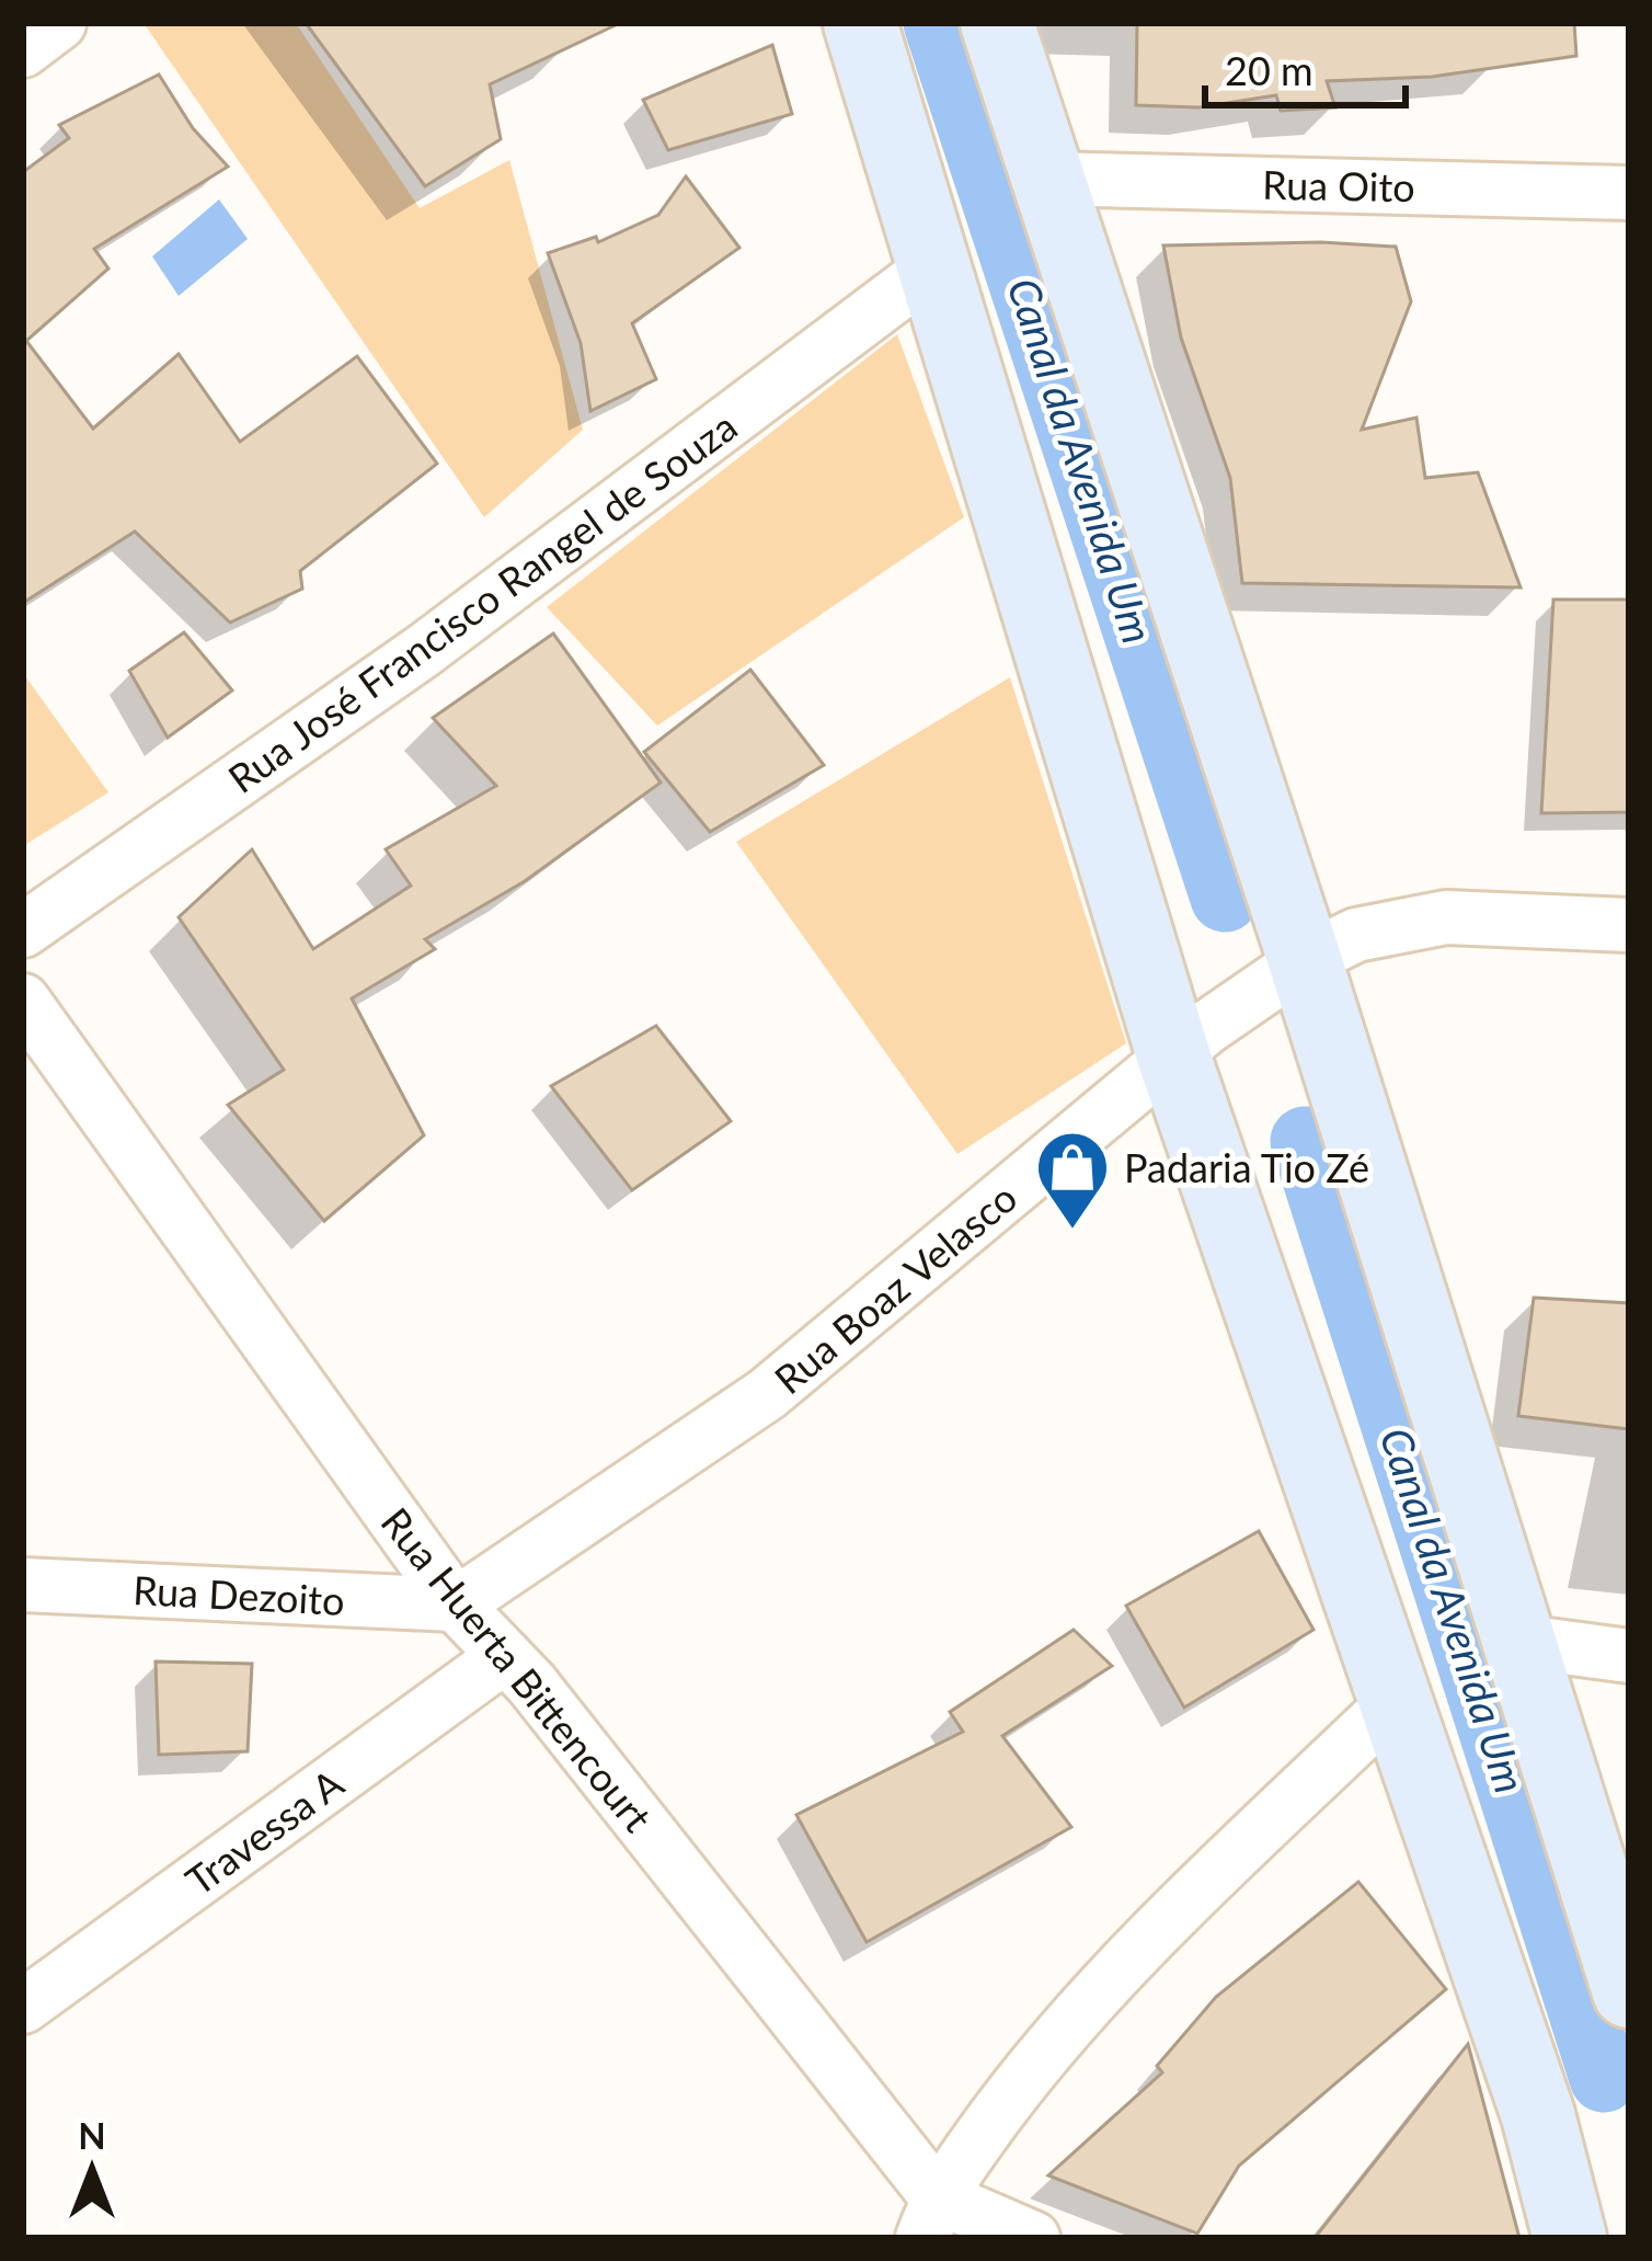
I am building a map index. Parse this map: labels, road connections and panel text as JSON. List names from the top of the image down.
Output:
{
  "streets": {
    "street": [
      "Rua Oito",
      "Rua José Francisco Rangel de Souza",
      "Rua Boaz Velasco",
      "Rua Dezoito",
      "Rua Huerta Bittencourt",
      "Travessa A"
    ]
  },
  "crossings": [
    ["Rua Boaz Velasco", "Rua Dezoito"],
    ["Rua Boaz Velasco", "Rua Huerta Bittencourt"],
    ["Rua Dezoito", "Rua Huerta Bittencourt"],
    ["Rua Huerta Bittencourt", "Travessa A"]
  ],
  "water": ["Canal da Avenida Um"],
  "places": {
    "shop": ["Padaria Tio Zé"]
  },
  "scale_bar": "20 m",
  "north": "top"
}
